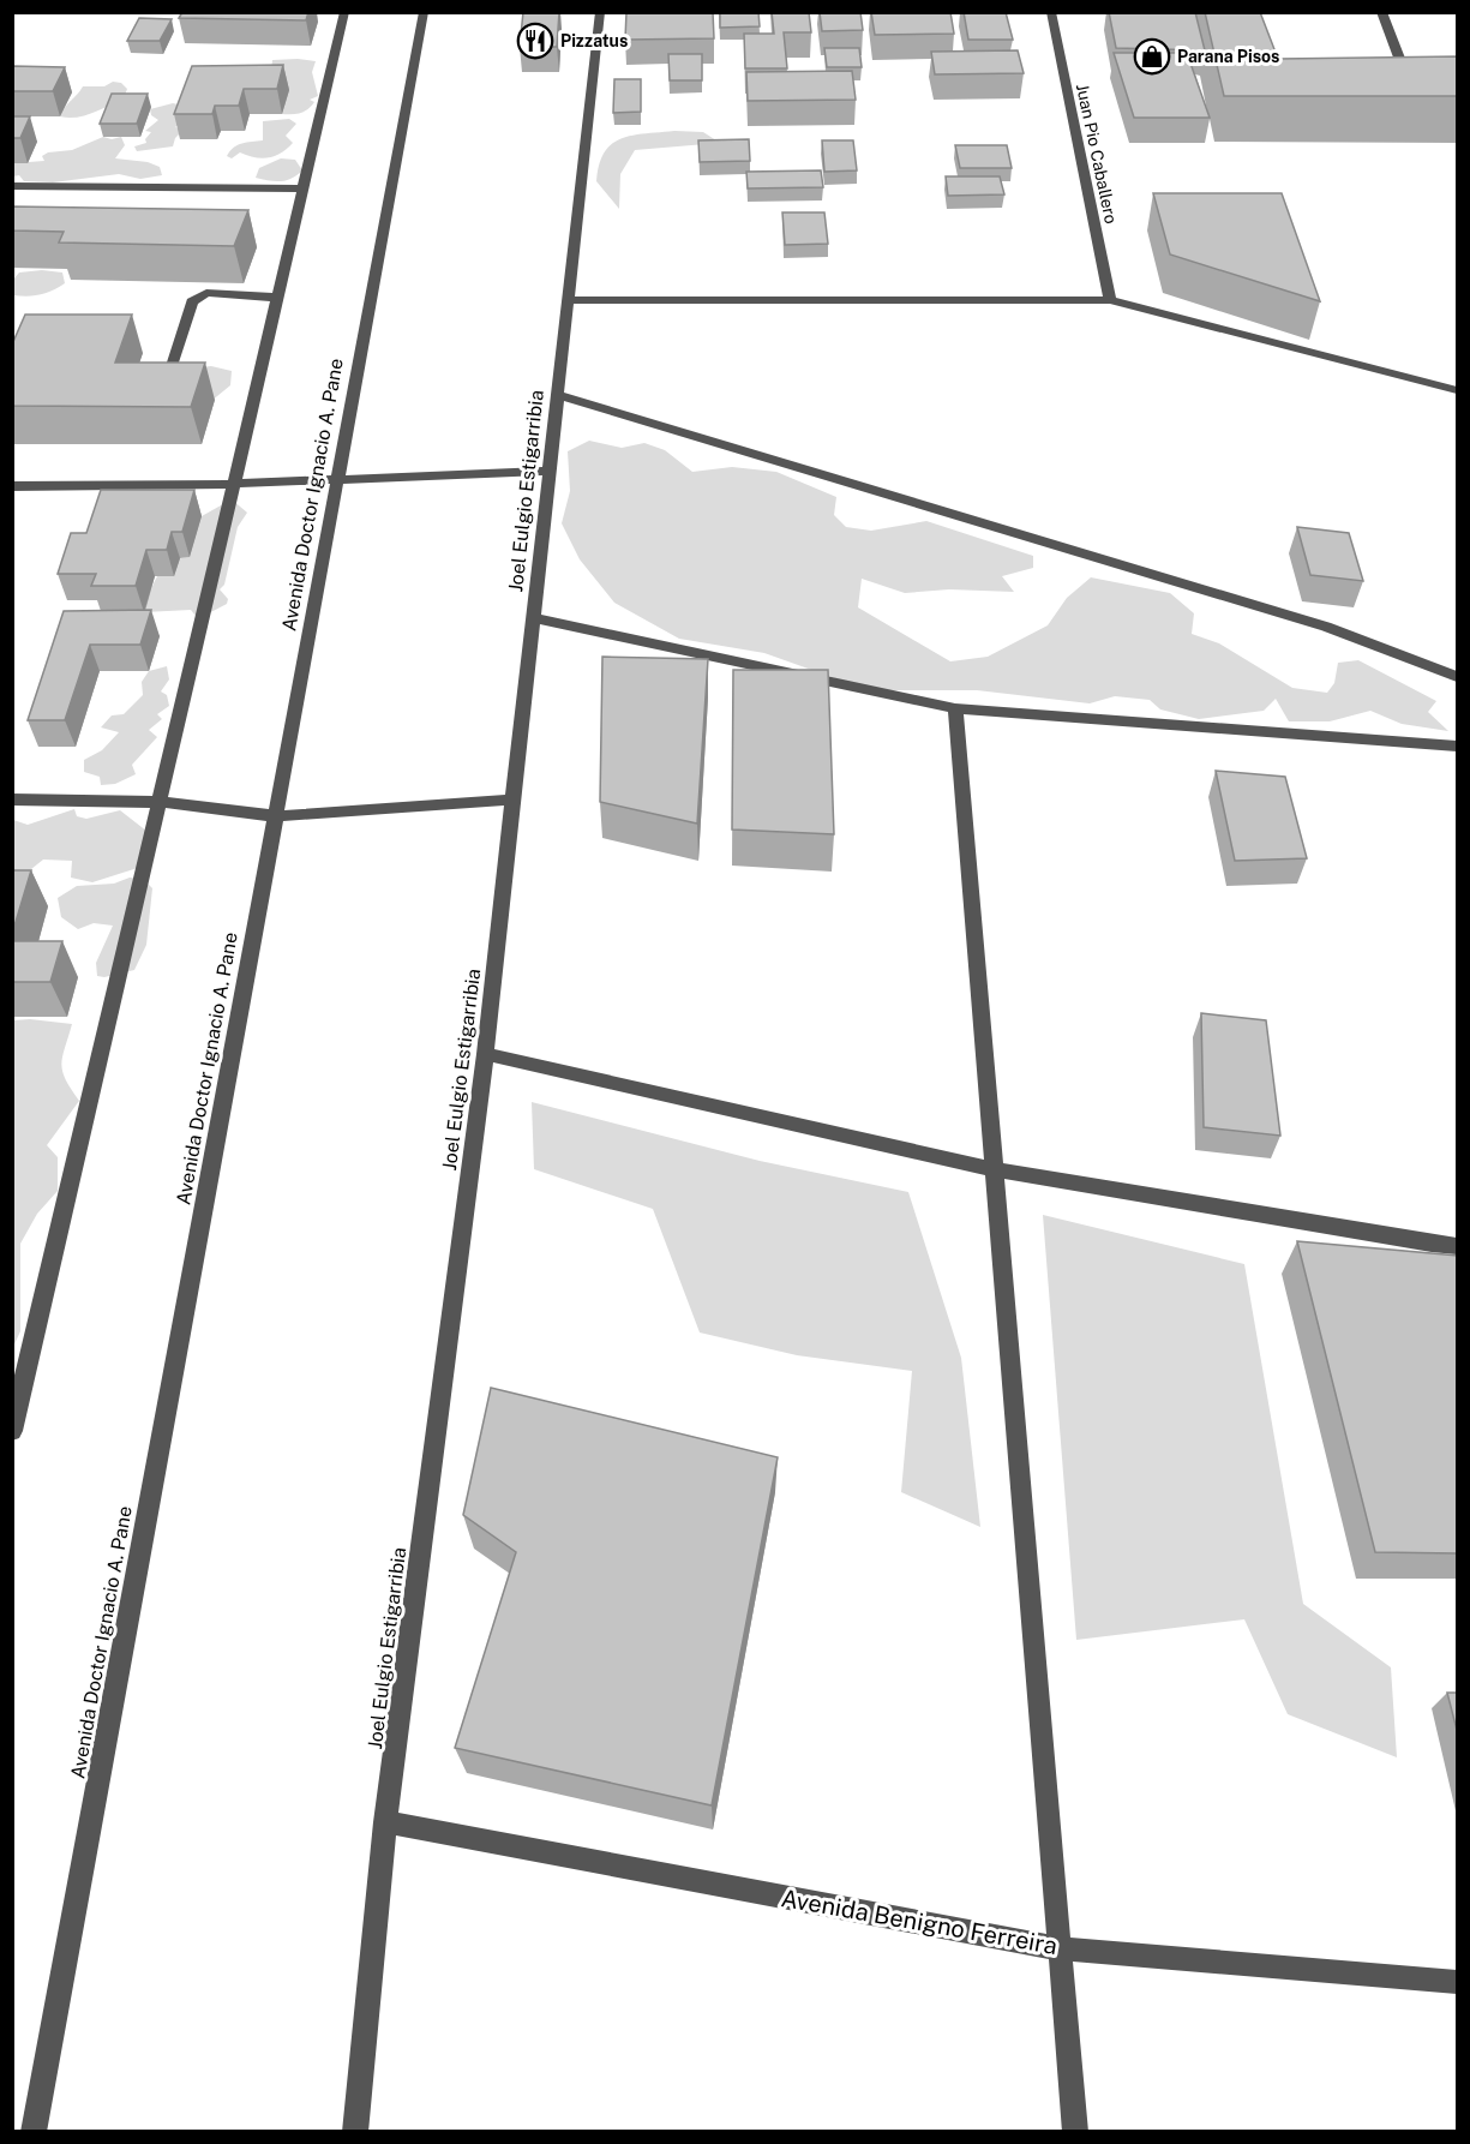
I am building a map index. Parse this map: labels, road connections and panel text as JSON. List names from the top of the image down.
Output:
{
  "streets": {
    "street": [
      "Juan Pio Caballero",
      "Joel Eulgio Estigarribia",
      "Avenida Doctor Ignacio A. Pane",
      "Avenida Benigno Ferreira"
    ]
  },
  "crossings": [
    ["Joel Eulgio Estigarribia", "Avenida Benigno Ferreira"]
  ],
  "places": {
    "restaurant": ["Pizzatus"],
    "shop": ["Parana Pisos"]
  }
}
